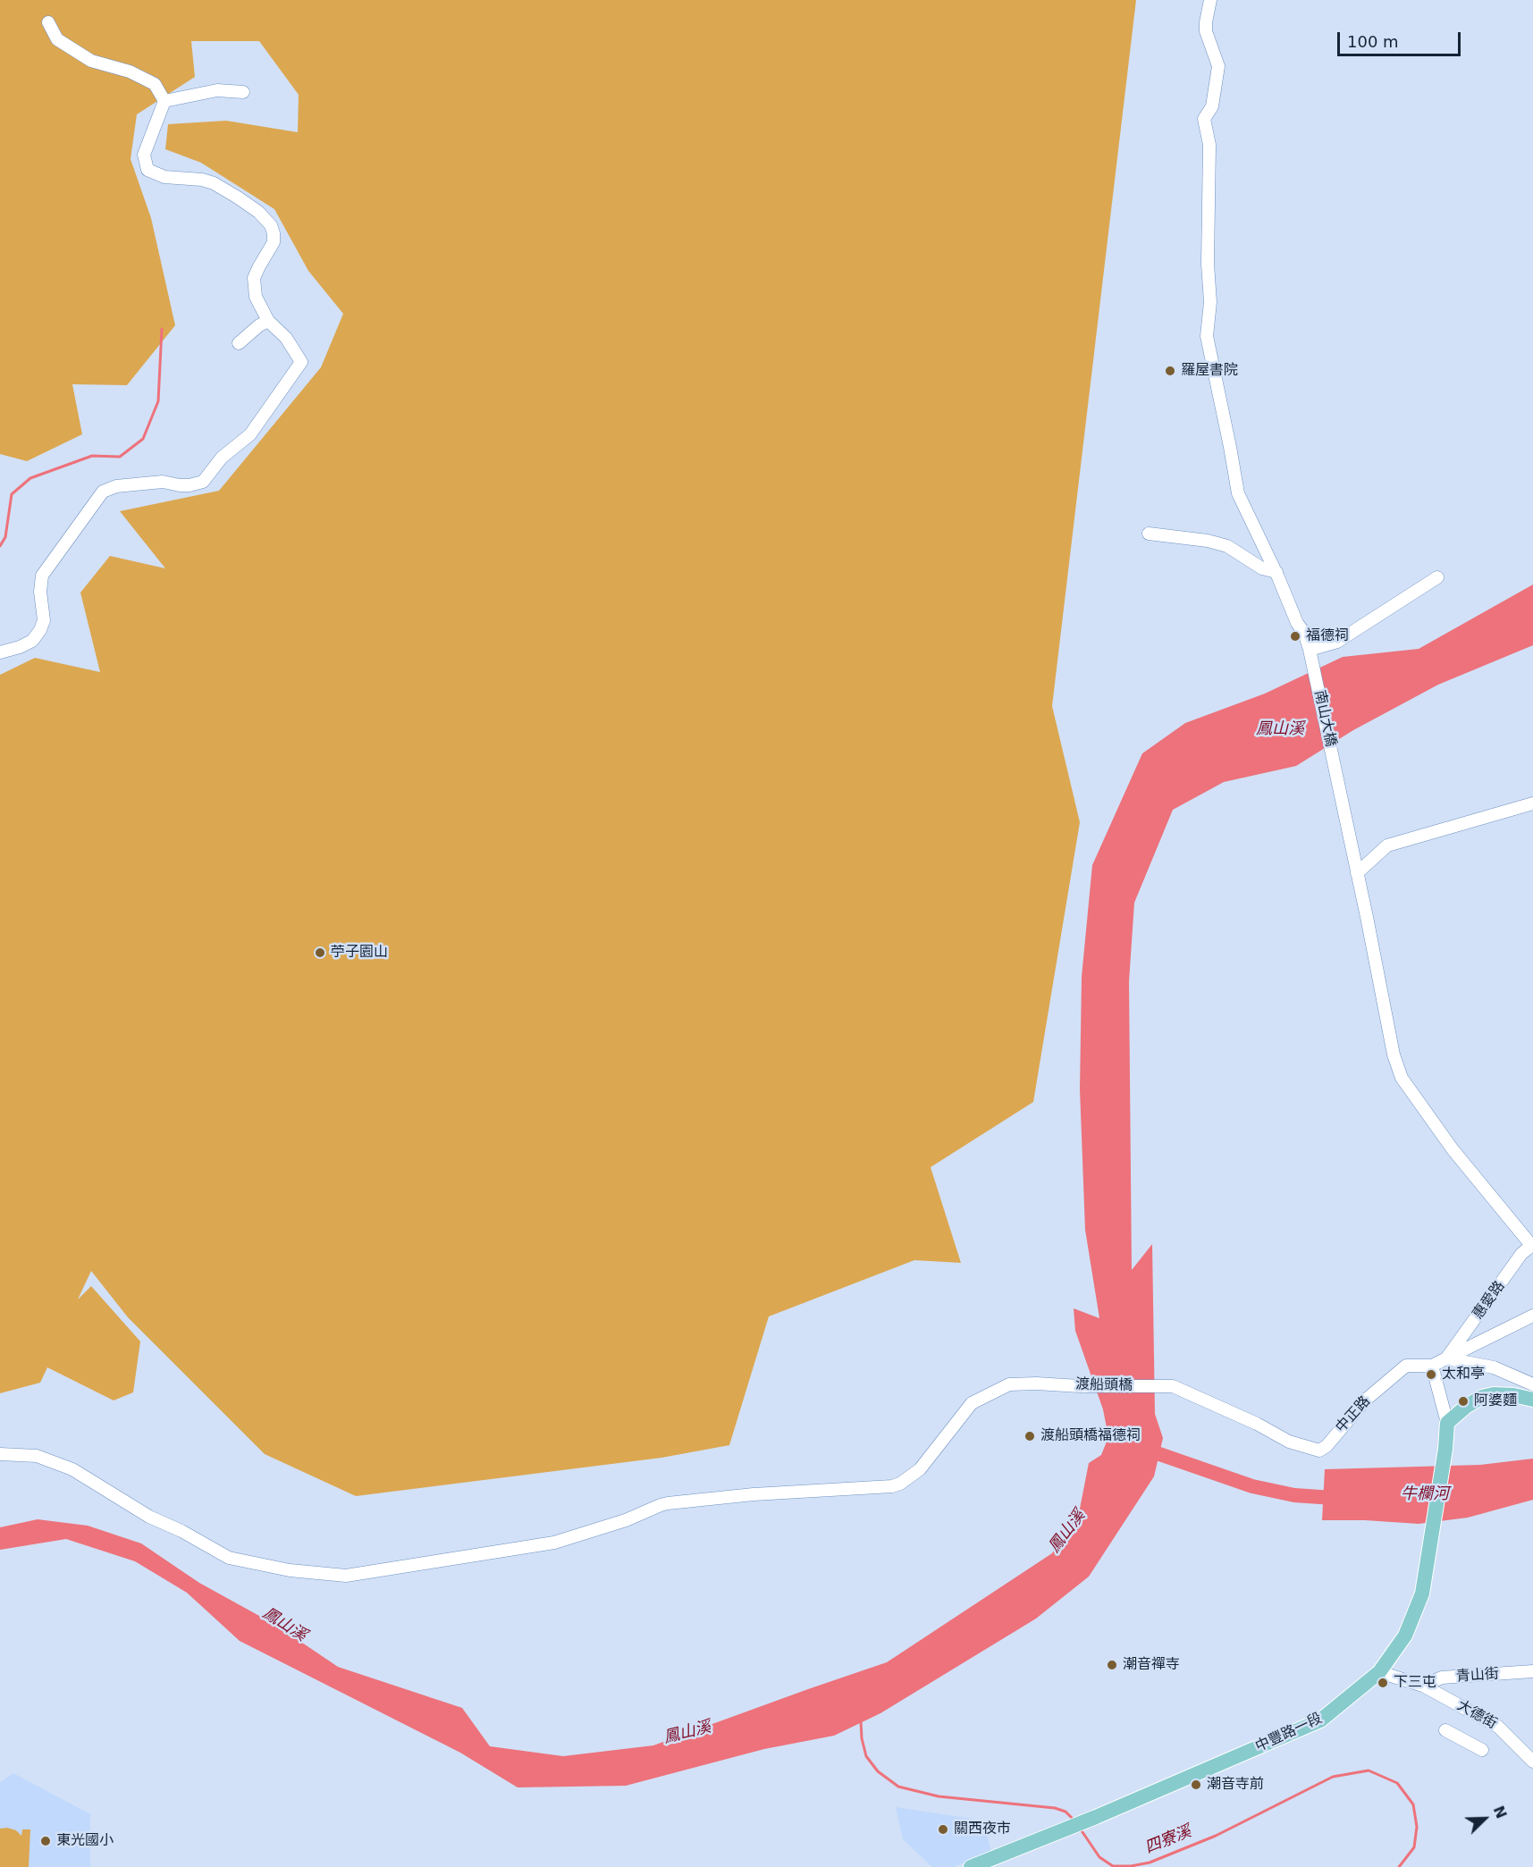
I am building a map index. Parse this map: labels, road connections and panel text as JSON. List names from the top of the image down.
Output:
{
  "streets": {
    "main road": ["中豐路一段"],
    "street": [
      "南山大橋",
      "惠愛路",
      "渡船頭橋",
      "中正路",
      "青山街",
      "大德街"
    ]
  },
  "crossings": [
    ["南山大橋", "惠愛路"],
    ["惠愛路", "中正路"],
    ["渡船頭橋", "中正路"],
    ["青山街", "大德街"],
    ["大德街", "中豐路一段"]
  ],
  "water": ["鳳山溪", "牛欄河", "四寮溪"],
  "places": [
    "羅屋書院",
    "福德祠",
    "苧子園山",
    "太和亭",
    "阿婆麵",
    "渡船頭橋福德祠",
    "潮音禪寺",
    "下三屯",
    "潮音寺前",
    "關西夜市",
    "東光國小"
  ],
  "scale_bar": "100 m",
  "north": "top right"
}
